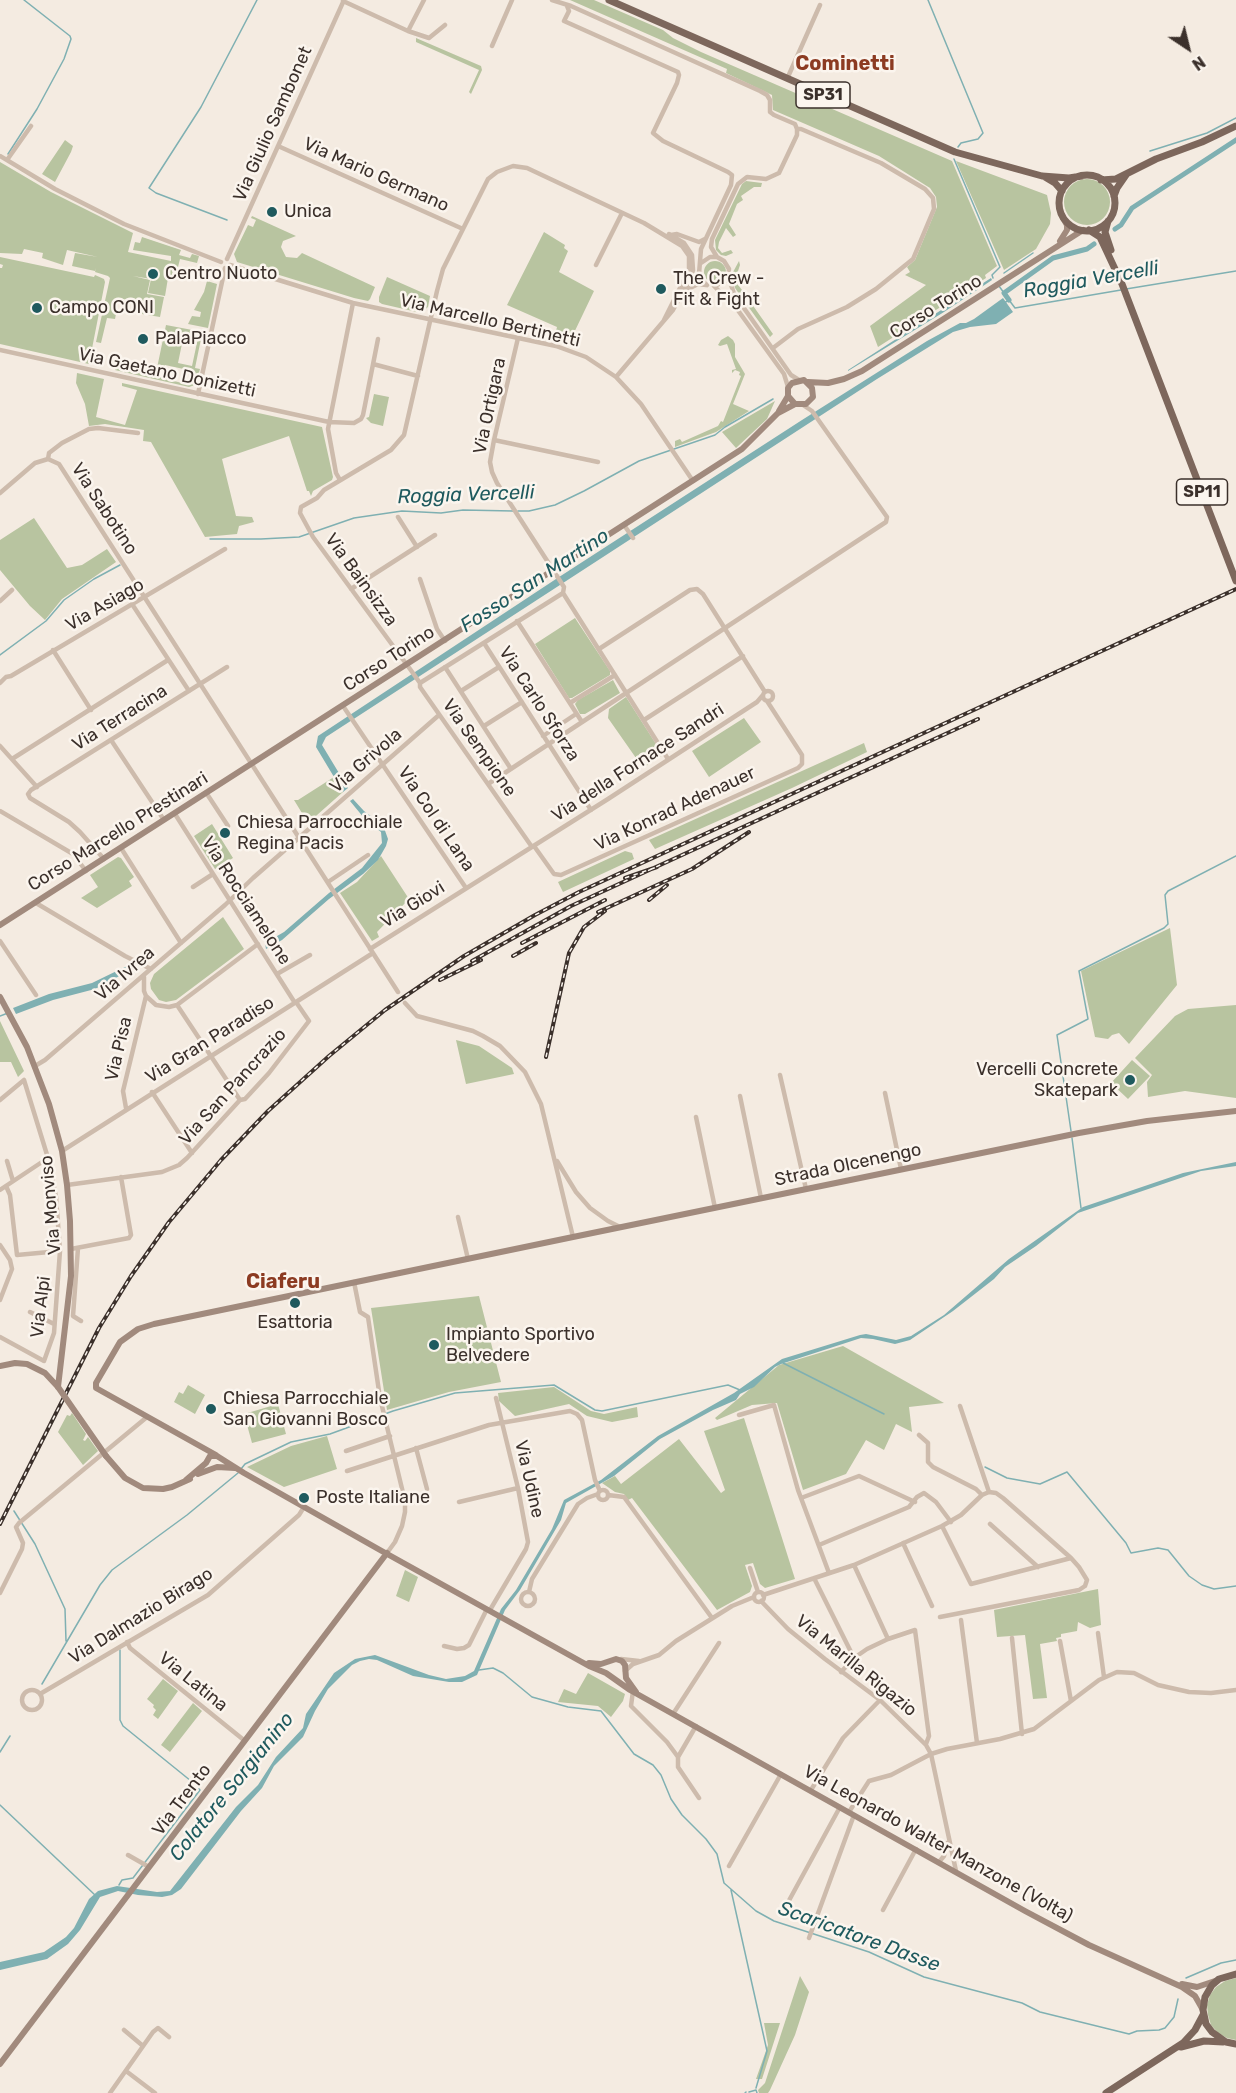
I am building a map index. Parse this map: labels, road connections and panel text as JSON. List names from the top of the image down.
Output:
{
  "streets": {
    "main road": [
      "SP31",
      "Corso Torino",
      "SP11",
      "Corso Marcello Prestinari",
      "Strada Olcenengo",
      "Via Monviso",
      "Via Trento",
      "Via Leonardo Walter Manzone (Volta)"
    ],
    "street": [
      "Via Giulio Sambonet",
      "Via Mario Germano",
      "Via Marcello Bertinetti",
      "Via Gaetano Donizetti",
      "Via Ortigara",
      "Via Sabotino",
      "Via Bainsizza",
      "Via Asiago",
      "Via Carlo Sforza",
      "Via Terracina",
      "Via Sempione",
      "Via Grivola",
      "Via della Fornace Sandri",
      "Via Konrad Adenauer",
      "Via Col di Lana",
      "Via Rocciamelone",
      "Via Giovi",
      "Via Ivrea",
      "Via Gran Paradiso",
      "Via Pisa",
      "Via San Pancrazio",
      "Via Alpi",
      "Via Udine",
      "Via Dalmazio Birago",
      "Via Marilla Rigazio",
      "Via Latina"
    ]
  },
  "crossings": [
    ["Via Giulio Sambonet", "Via Mario Germano"],
    ["Corso Torino", "Via Marcello Bertinetti"],
    ["Corso Torino", "Via Ortigara"],
    ["Corso Torino", "SP11"],
    ["Corso Torino", "Via Sabotino"],
    ["Corso Torino", "Via Bainsizza"],
    ["Corso Torino", "Via Sempione"],
    ["Corso Torino", "Via Col di Lana"],
    ["Corso Torino", "Corso Marcello Prestinari"],
    ["Via Marcello Bertinetti", "Via Ortigara"],
    ["Via Sabotino", "Via Asiago"],
    ["Via Sabotino", "Via Terracina"],
    ["Via Sabotino", "Via Grivola"],
    ["Via Sabotino", "Corso Marcello Prestinari"],
    ["Via Sabotino", "Via Giovi"],
    ["Via Sabotino", "Via Gran Paradiso"],
    ["Via Bainsizza", "Via Sempione"],
    ["Via Carlo Sforza", "Via della Fornace Sandri"],
    ["Via Terracina", "Corso Marcello Prestinari"],
    ["Via Sempione", "Via Grivola"],
    ["Via Sempione", "Via della Fornace Sandri"],
    ["Via Sempione", "Via Konrad Adenauer"],
    ["Via Sempione", "Via Giovi"],
    ["Via Grivola", "Via Col di Lana"],
    ["Via Grivola", "Via Rocciamelone"],
    ["Via Grivola", "Via Ivrea"],
    ["Via della Fornace Sandri", "Via Giovi"],
    ["Via Col di Lana", "Via Giovi"],
    ["Corso Marcello Prestinari", "Via Rocciamelone"],
    ["Via Rocciamelone", "Via Ivrea"],
    ["Via Rocciamelone", "Via Gran Paradiso"],
    ["Via Rocciamelone", "Via San Pancrazio"],
    ["Via Giovi", "Via Gran Paradiso"],
    ["Via Ivrea", "Via Pisa"],
    ["Via Ivrea", "Via Monviso"],
    ["Via Gran Paradiso", "Via Pisa"],
    ["Via Gran Paradiso", "Via Monviso"],
    ["Via San Pancrazio", "Via Monviso"],
    ["Via Dalmazio Birago", "Via Latina"],
    ["Via Marilla Rigazio", "Via Leonardo Walter Manzone (Volta)"],
    ["Via Latina", "Via Trento"]
  ],
  "districts": ["Cominetti", "Ciaferu"],
  "water": [
    "Roggia Vercelli",
    "Fosso San Martino",
    "Colatore Sorgianino",
    "Scaricatore Dasse"
  ],
  "places": [
    "Unica",
    "Centro Nuoto",
    "The Crew - Fit & Fight",
    "Campo CONI",
    "PalaPiacco",
    "Chiesa Parrocchiale Regina Pacis",
    "Vercelli Concrete Skatepark",
    "Esattoria",
    "Impianto Sportivo Belvedere",
    "Chiesa Parrocchiale San Giovanni Bosco",
    "Poste Italiane"
  ],
  "north": "bottom right"
}
